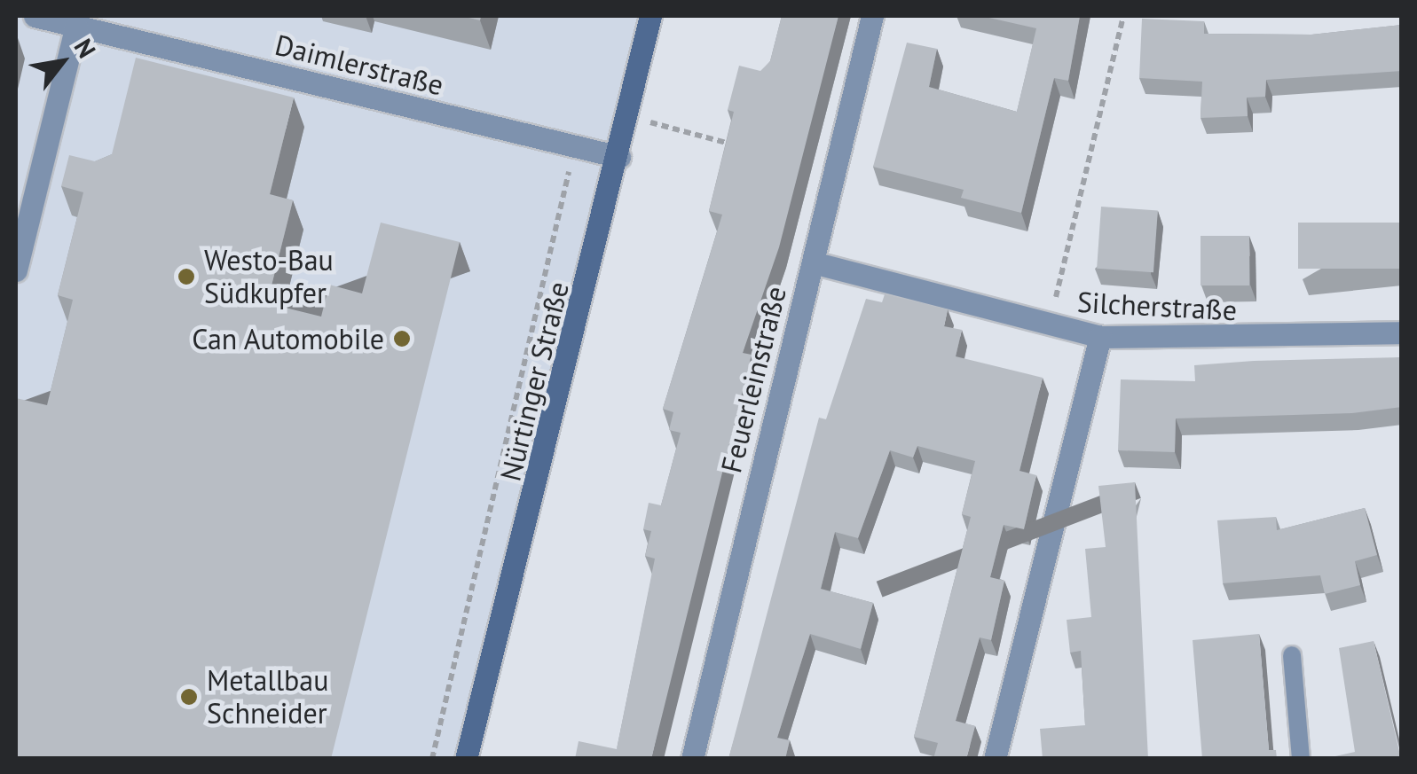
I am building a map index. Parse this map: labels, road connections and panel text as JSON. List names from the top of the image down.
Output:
{
  "streets": {
    "main road": ["Nürtinger Straße"],
    "street": ["Daimlerstraße", "Silcherstraße", "Feuerleinstraße"]
  },
  "crossings": [
    ["Daimlerstraße", "Nürtinger Straße"],
    ["Silcherstraße", "Feuerleinstraße"]
  ],
  "places": ["Westo-Bau Südkupfer", "Can Automobile", "Metallbau Schneider"],
  "north": "top right"
}
